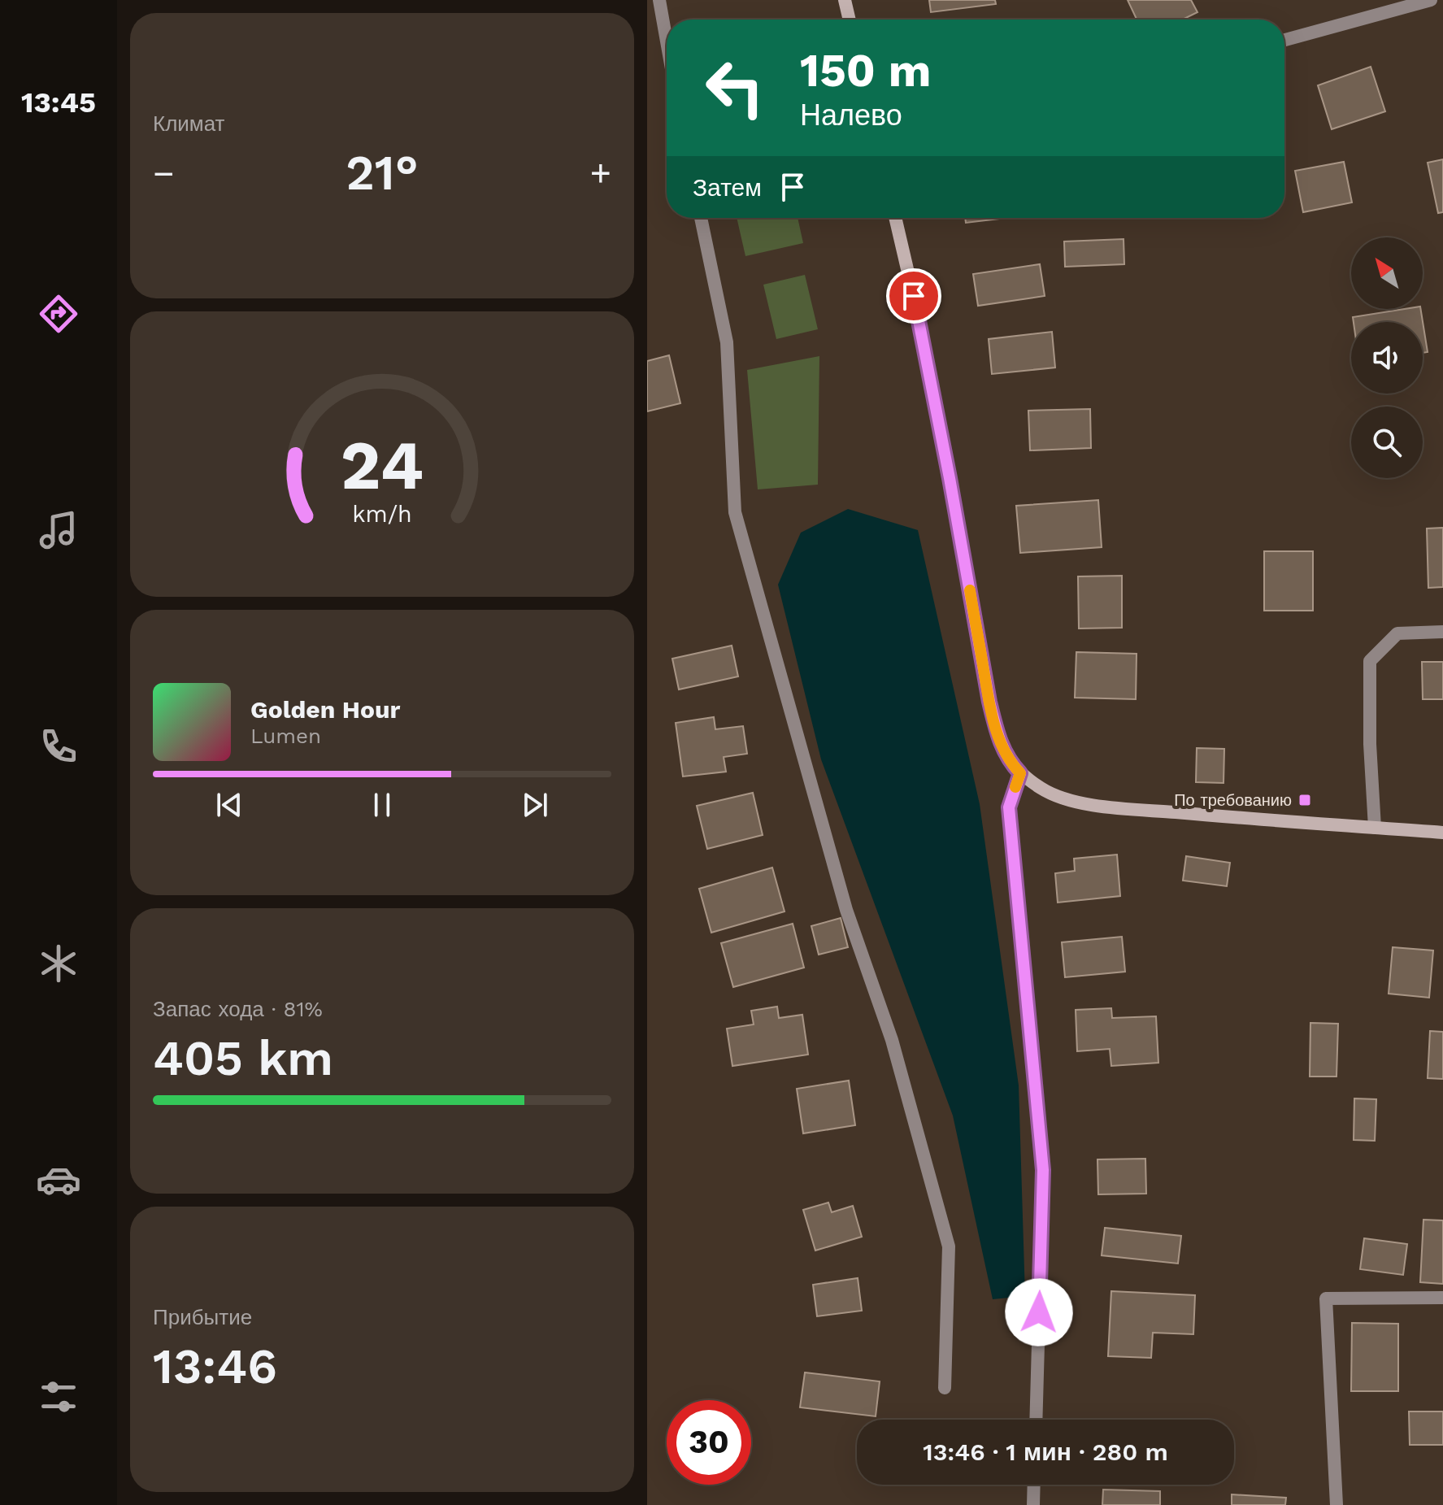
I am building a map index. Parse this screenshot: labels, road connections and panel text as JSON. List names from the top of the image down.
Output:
{
  "places": {
    "transit": ["По требованию"]
  },
  "north": "top left",
  "page": {
    "tabs": "13:45",
    "tile": [
      "Климат",
      ["Запас хода · 81%", "405 km"],
      ["Прибытие", "13:46"]
    ],
    "turn": ["150 m", "Налево"],
    "heat": ["−", "21°", "+"],
    "then": "Затем",
    "song": ["Golden Hour", "Lumen"],
    "limit": "30",
    "trip": "13:46 · 1 мин · 280 m",
    "gauge": ["24", "km/h"]
  }
}
